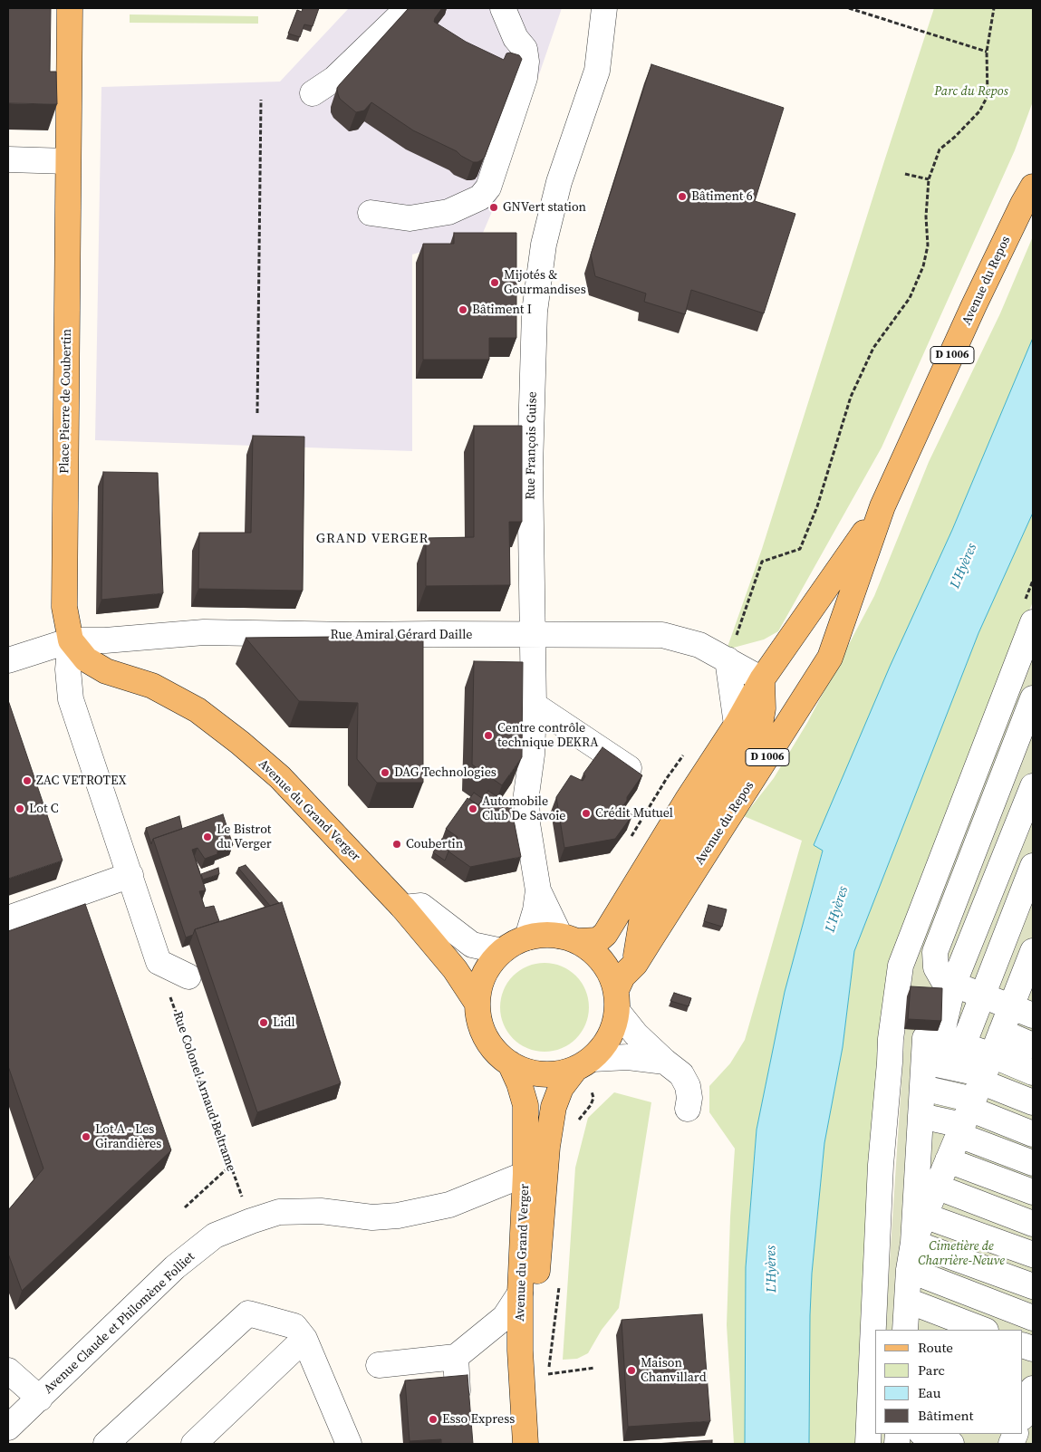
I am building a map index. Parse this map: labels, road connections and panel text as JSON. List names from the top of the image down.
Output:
{
  "streets": {
    "main road": [
      "Avenue du Repos",
      "D 1006",
      "Place Pierre de Coubertin",
      "Avenue du Grand Verger"
    ],
    "street": ["Rue François Guise", "Rue Amiral Gérard Daille", "Avenue Claude et Philomène Folliet"],
    "path": ["Rue Colonel Arnaud Beltrame"]
  },
  "crossings": [
    ["Avenue du Repos", "Rue François Guise"],
    ["Avenue du Repos", "Rue Amiral Gérard Daille"],
    ["Avenue du Repos", "Avenue du Grand Verger"],
    ["Place Pierre de Coubertin", "Rue Amiral Gérard Daille"],
    ["Place Pierre de Coubertin", "Avenue du Grand Verger"],
    ["Rue François Guise", "Rue Amiral Gérard Daille"],
    ["Rue François Guise", "Avenue du Grand Verger"],
    ["Rue Amiral Gérard Daille", "Avenue du Grand Verger"],
    ["Avenue du Grand Verger", "Avenue Claude et Philomène Folliet"],
    ["Rue Colonel Arnaud Beltrame", "Avenue Claude et Philomène Folliet"]
  ],
  "districts": ["GRAND VERGER"],
  "water": ["L'Hyères"],
  "parks": ["Parc du Repos", "Cimetière de Charrière-Neuve"],
  "places": [
    "Bâtiment 6",
    "GNVert station",
    "Mijotés & Gourmandises",
    "Bâtiment I",
    "Centre contrôle technique DEKRA",
    "DAG Technologies",
    "ZAC VETROTEX",
    "Lot C",
    "Automobile Club De Savoie",
    "Crédit Mutuel",
    "Le Bistrot du Verger",
    "Coubertin",
    "Lidl",
    "Lot A - Les Girandières",
    "Maison Chanvillard",
    "Esso Express"
  ],
  "legend": [
    "Route",
    "Parc",
    "Eau",
    "Bâtiment"
  ]
}
